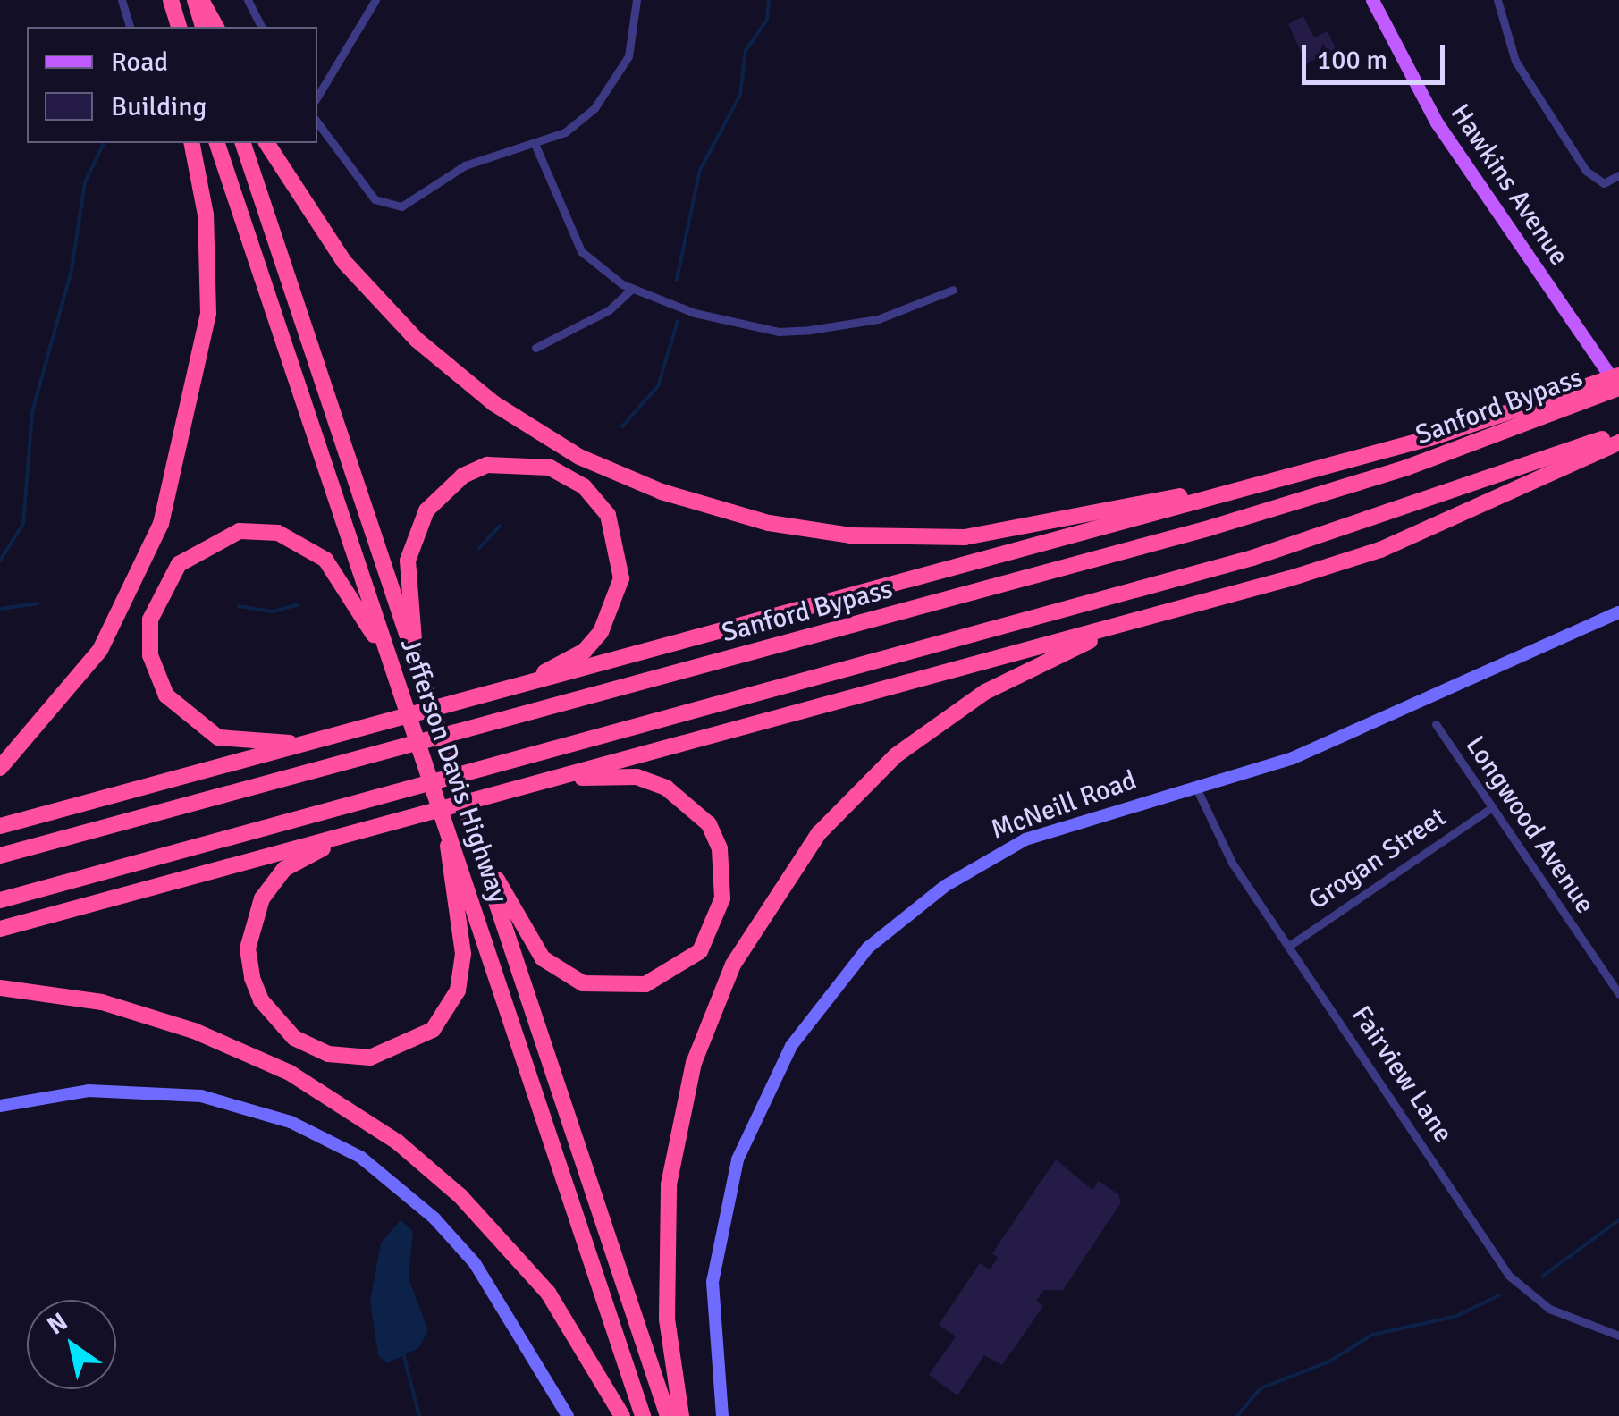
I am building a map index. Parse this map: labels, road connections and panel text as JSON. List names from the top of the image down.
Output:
{
  "streets": {
    "highway": ["Sanford Bypass", "Jefferson Davis Highway"],
    "main road": ["Hawkins Avenue"],
    "street": [
      "McNeill Road",
      "Longwood Avenue",
      "Grogan Street",
      "Fairview Lane"
    ]
  },
  "crossings": [
    ["Hawkins Avenue", "Sanford Bypass"],
    ["McNeill Road", "Fairview Lane"],
    ["Longwood Avenue", "Grogan Street"],
    ["Grogan Street", "Fairview Lane"]
  ],
  "legend": ["Road", "Building"],
  "scale_bar": "100 m",
  "north": "top left"
}
